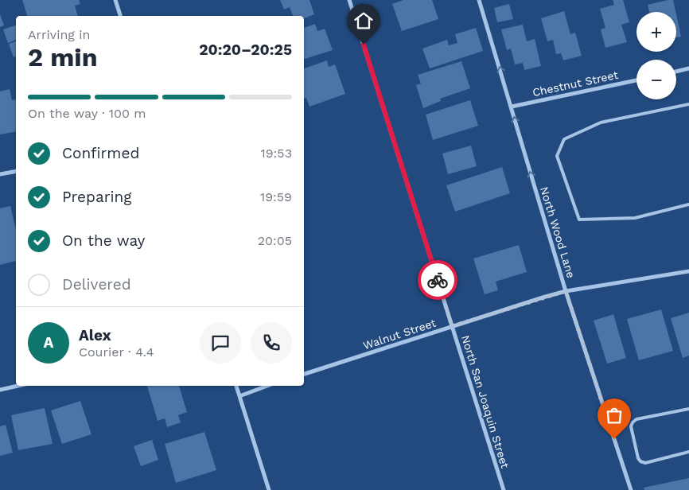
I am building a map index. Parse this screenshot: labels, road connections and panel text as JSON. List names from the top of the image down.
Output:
{
  "streets": {
    "street": [
      "Chestnut Street",
      "North Wood Lane",
      "Walnut Street",
      "North San Joaquin Street"
    ]
  },
  "crossings": [
    ["Chestnut Street", "North Wood Lane"],
    ["North Wood Lane", "Walnut Street"],
    ["Walnut Street", "North San Joaquin Street"]
  ],
  "one_way": ["North Wood Lane"],
  "page": {
    "map_buttons": ["+", "−"],
    "heading": ["2 min", "Arriving in", "20:20–20:25"],
    "panel": ["Alex", "Courier · 4.4"],
    "bar": "On the way · 100 m",
    "list": [
      ["Confirmed", "19:53"],
      ["Preparing", "19:59"],
      ["On the way", "20:05"],
      "Delivered"
    ],
    "round": "A"
  }
}
